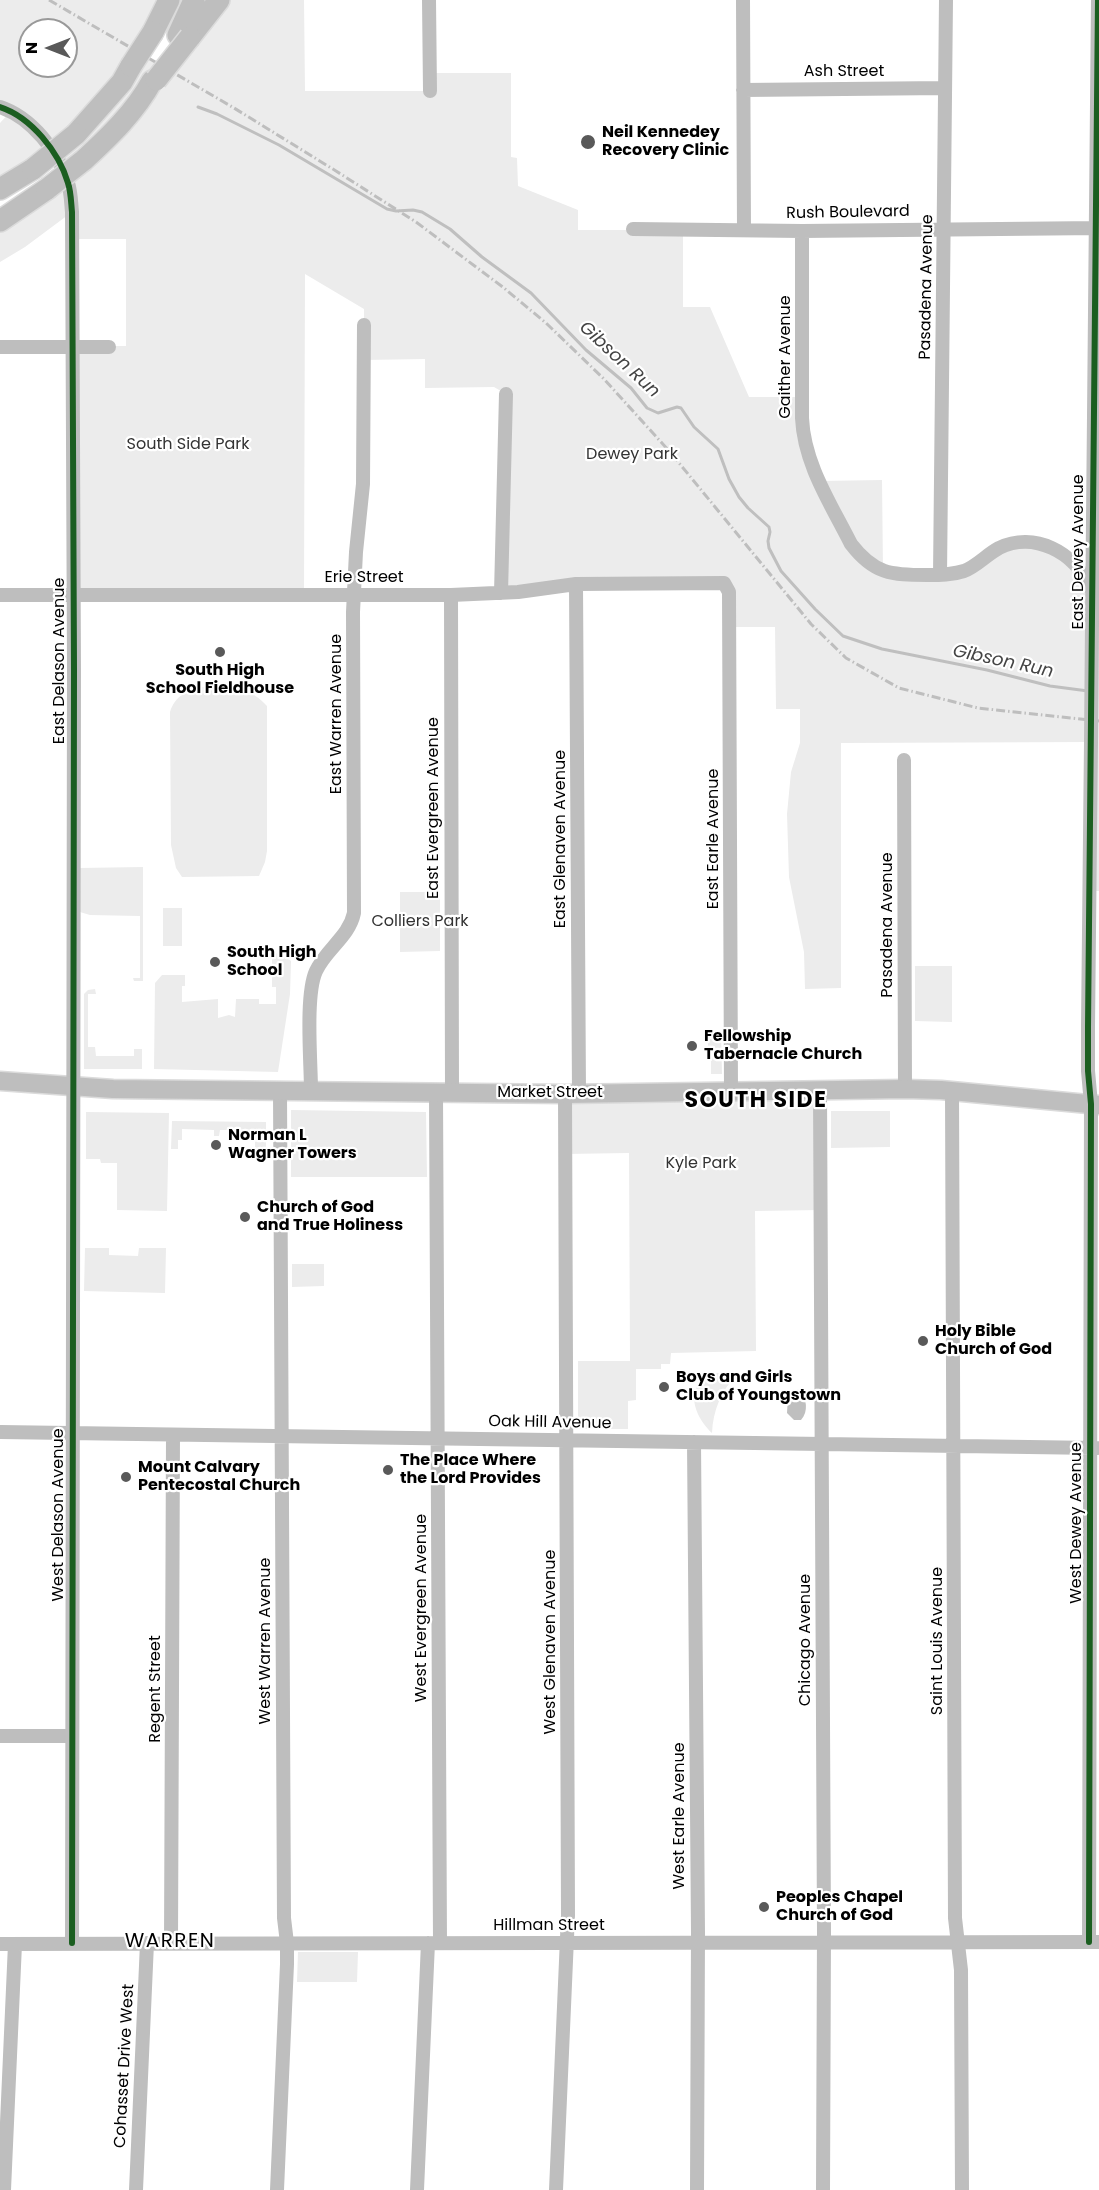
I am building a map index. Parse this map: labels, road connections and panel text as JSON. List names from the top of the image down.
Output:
{
  "streets": {
    "main road": ["Market Street"],
    "street": [
      "Ash Street",
      "Rush Boulevard",
      "Pasadena Avenue",
      "Gaither Avenue",
      "East Dewey Avenue",
      "Erie Street",
      "East Delason Avenue",
      "East Warren Avenue",
      "East Evergreen Avenue",
      "East Glenaven Avenue",
      "East Earle Avenue",
      "Oak Hill Avenue",
      "West Delason Avenue",
      "West Dewey Avenue",
      "West Evergreen Avenue",
      "Chicago Avenue",
      "West Warren Avenue",
      "Saint Louis Avenue",
      "West Glenaven Avenue",
      "Regent Street",
      "West Earle Avenue",
      "Hillman Street",
      "Cohasset Drive West"
    ]
  },
  "crossings": [
    ["Ash Street", "Pasadena Avenue"],
    ["Rush Boulevard", "Pasadena Avenue"],
    ["Rush Boulevard", "Gaither Avenue"],
    ["Rush Boulevard", "East Dewey Avenue"],
    ["Pasadena Avenue", "Gaither Avenue"],
    ["Pasadena Avenue", "Market Street"],
    ["East Dewey Avenue", "Market Street"],
    ["East Dewey Avenue", "West Dewey Avenue"],
    ["Erie Street", "East Delason Avenue"],
    ["Erie Street", "East Warren Avenue"],
    ["Erie Street", "East Evergreen Avenue"],
    ["Erie Street", "East Glenaven Avenue"],
    ["Erie Street", "East Earle Avenue"],
    ["East Delason Avenue", "Market Street"],
    ["East Delason Avenue", "West Delason Avenue"],
    ["East Warren Avenue", "Market Street"],
    ["East Evergreen Avenue", "Market Street"],
    ["East Evergreen Avenue", "West Evergreen Avenue"],
    ["East Glenaven Avenue", "Market Street"],
    ["East Glenaven Avenue", "West Glenaven Avenue"],
    ["East Earle Avenue", "Market Street"],
    ["Market Street", "West Delason Avenue"],
    ["Market Street", "West Dewey Avenue"],
    ["Market Street", "West Evergreen Avenue"],
    ["Market Street", "Chicago Avenue"],
    ["Market Street", "West Warren Avenue"],
    ["Market Street", "Saint Louis Avenue"],
    ["Market Street", "West Glenaven Avenue"],
    ["Oak Hill Avenue", "West Delason Avenue"],
    ["Oak Hill Avenue", "West Dewey Avenue"],
    ["Oak Hill Avenue", "West Evergreen Avenue"],
    ["Oak Hill Avenue", "Chicago Avenue"],
    ["Oak Hill Avenue", "West Warren Avenue"],
    ["Oak Hill Avenue", "Saint Louis Avenue"],
    ["Oak Hill Avenue", "West Glenaven Avenue"],
    ["Oak Hill Avenue", "Regent Street"],
    ["Oak Hill Avenue", "West Earle Avenue"],
    ["West Delason Avenue", "Hillman Street"],
    ["West Dewey Avenue", "Hillman Street"],
    ["West Evergreen Avenue", "Hillman Street"],
    ["Chicago Avenue", "Hillman Street"],
    ["West Warren Avenue", "Hillman Street"],
    ["Saint Louis Avenue", "Hillman Street"],
    ["West Glenaven Avenue", "Hillman Street"],
    ["Regent Street", "Hillman Street"],
    ["West Earle Avenue", "Hillman Street"],
    ["Hillman Street", "Cohasset Drive West"]
  ],
  "districts": ["SOUTH SIDE", "WARREN"],
  "water": ["Gibson Run"],
  "parks": [
    "South Side Park",
    "Dewey Park",
    "Colliers Park",
    "Kyle Park"
  ],
  "places": [
    "Neil Kennedey Recovery Clinic",
    "South High School Fieldhouse",
    "South High School",
    "Fellowship Tabernacle Church",
    "Norman L Wagner Towers",
    "Church of God and True Holiness",
    "Holy Bible Church of God",
    "Boys and Girls Club of Youngstown",
    "The Place Where the Lord Provides",
    "Mount Calvary Pentecostal Church",
    "Peoples Chapel Church of God"
  ],
  "north": "left"
}
